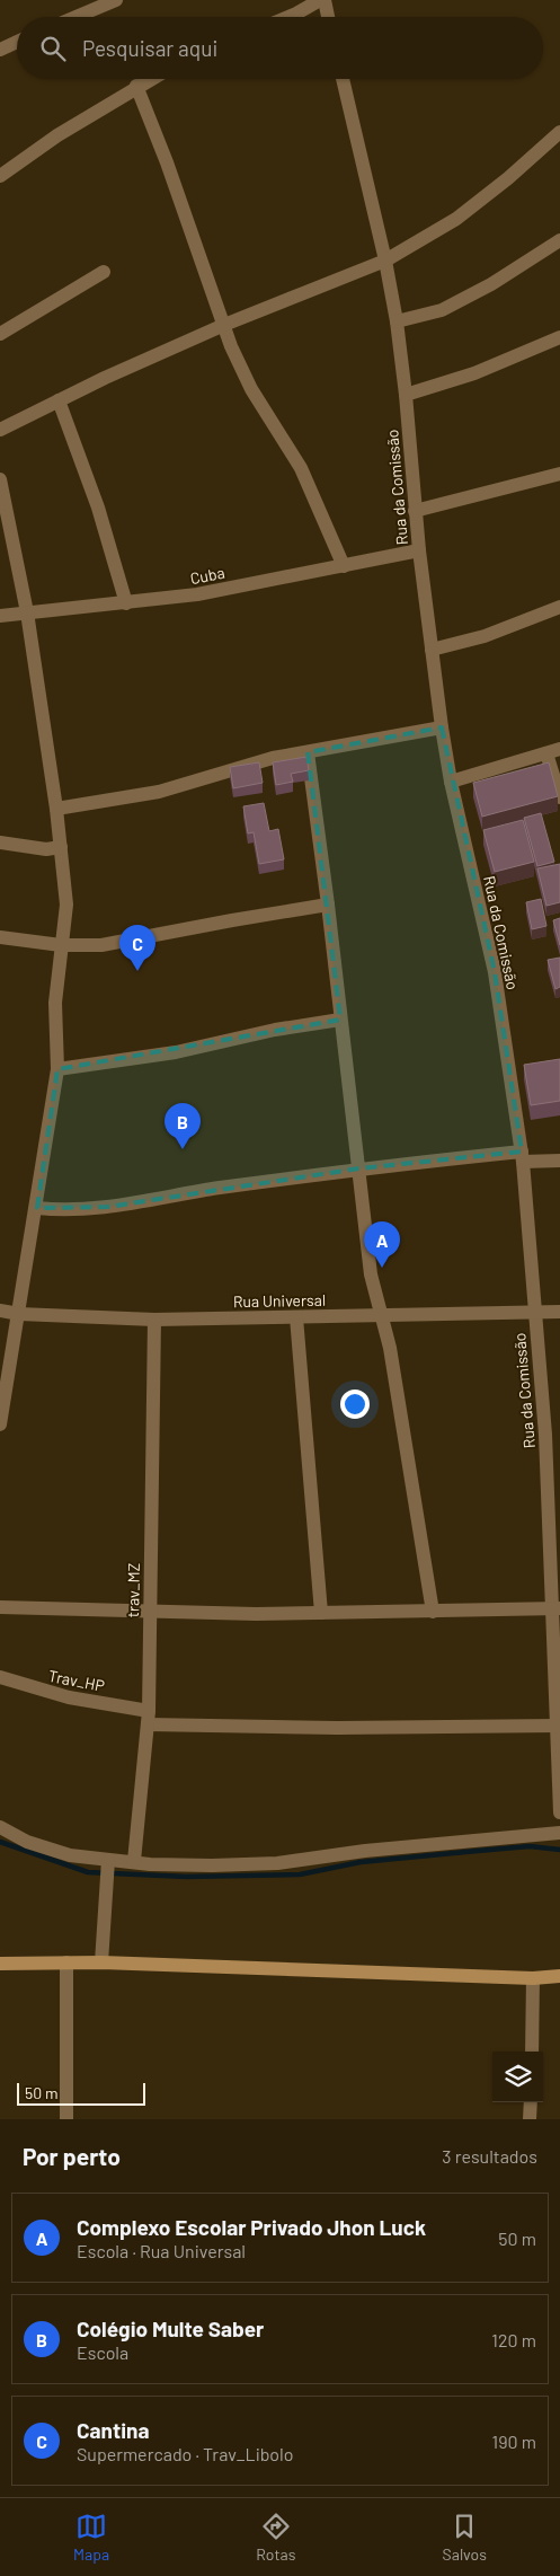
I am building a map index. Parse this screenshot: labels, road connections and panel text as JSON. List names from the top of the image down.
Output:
{
  "streets": {
    "street": [
      "Rua da Comissão",
      "Cuba",
      "Rua Universal",
      "trav_MZ",
      "Trav_HP"
    ]
  },
  "crossings": [
    ["Rua da Comissão", "Cuba"],
    ["Rua da Comissão", "Rua Universal"],
    ["Rua da Comissão", "Trav_HP"],
    ["Rua Universal", "trav_MZ"],
    ["trav_MZ", "Trav_HP"]
  ],
  "scale_bar": "50 m",
  "page": {
    "search": "Pesquisar aqui",
    "pins": ["C", "B", "A"],
    "scale": "50 m",
    "heading": ["Por perto", "3 resultados"],
    "list": [
      {
        "mark": "A",
        "name": "Complexo Escolar Privado Jhon Luck",
        "note": "Escola · Rua Universal",
        "value": "50 m"
      },
      {
        "mark": "B",
        "name": "Colégio Multe Saber",
        "note": "Escola",
        "value": "120 m"
      },
      {
        "mark": "C",
        "name": "Cantina",
        "note": "Supermercado · Trav_Libolo",
        "value": "190 m"
      }
    ],
    "nav": ["Mapa", "Rotas", "Salvos"]
  }
}
